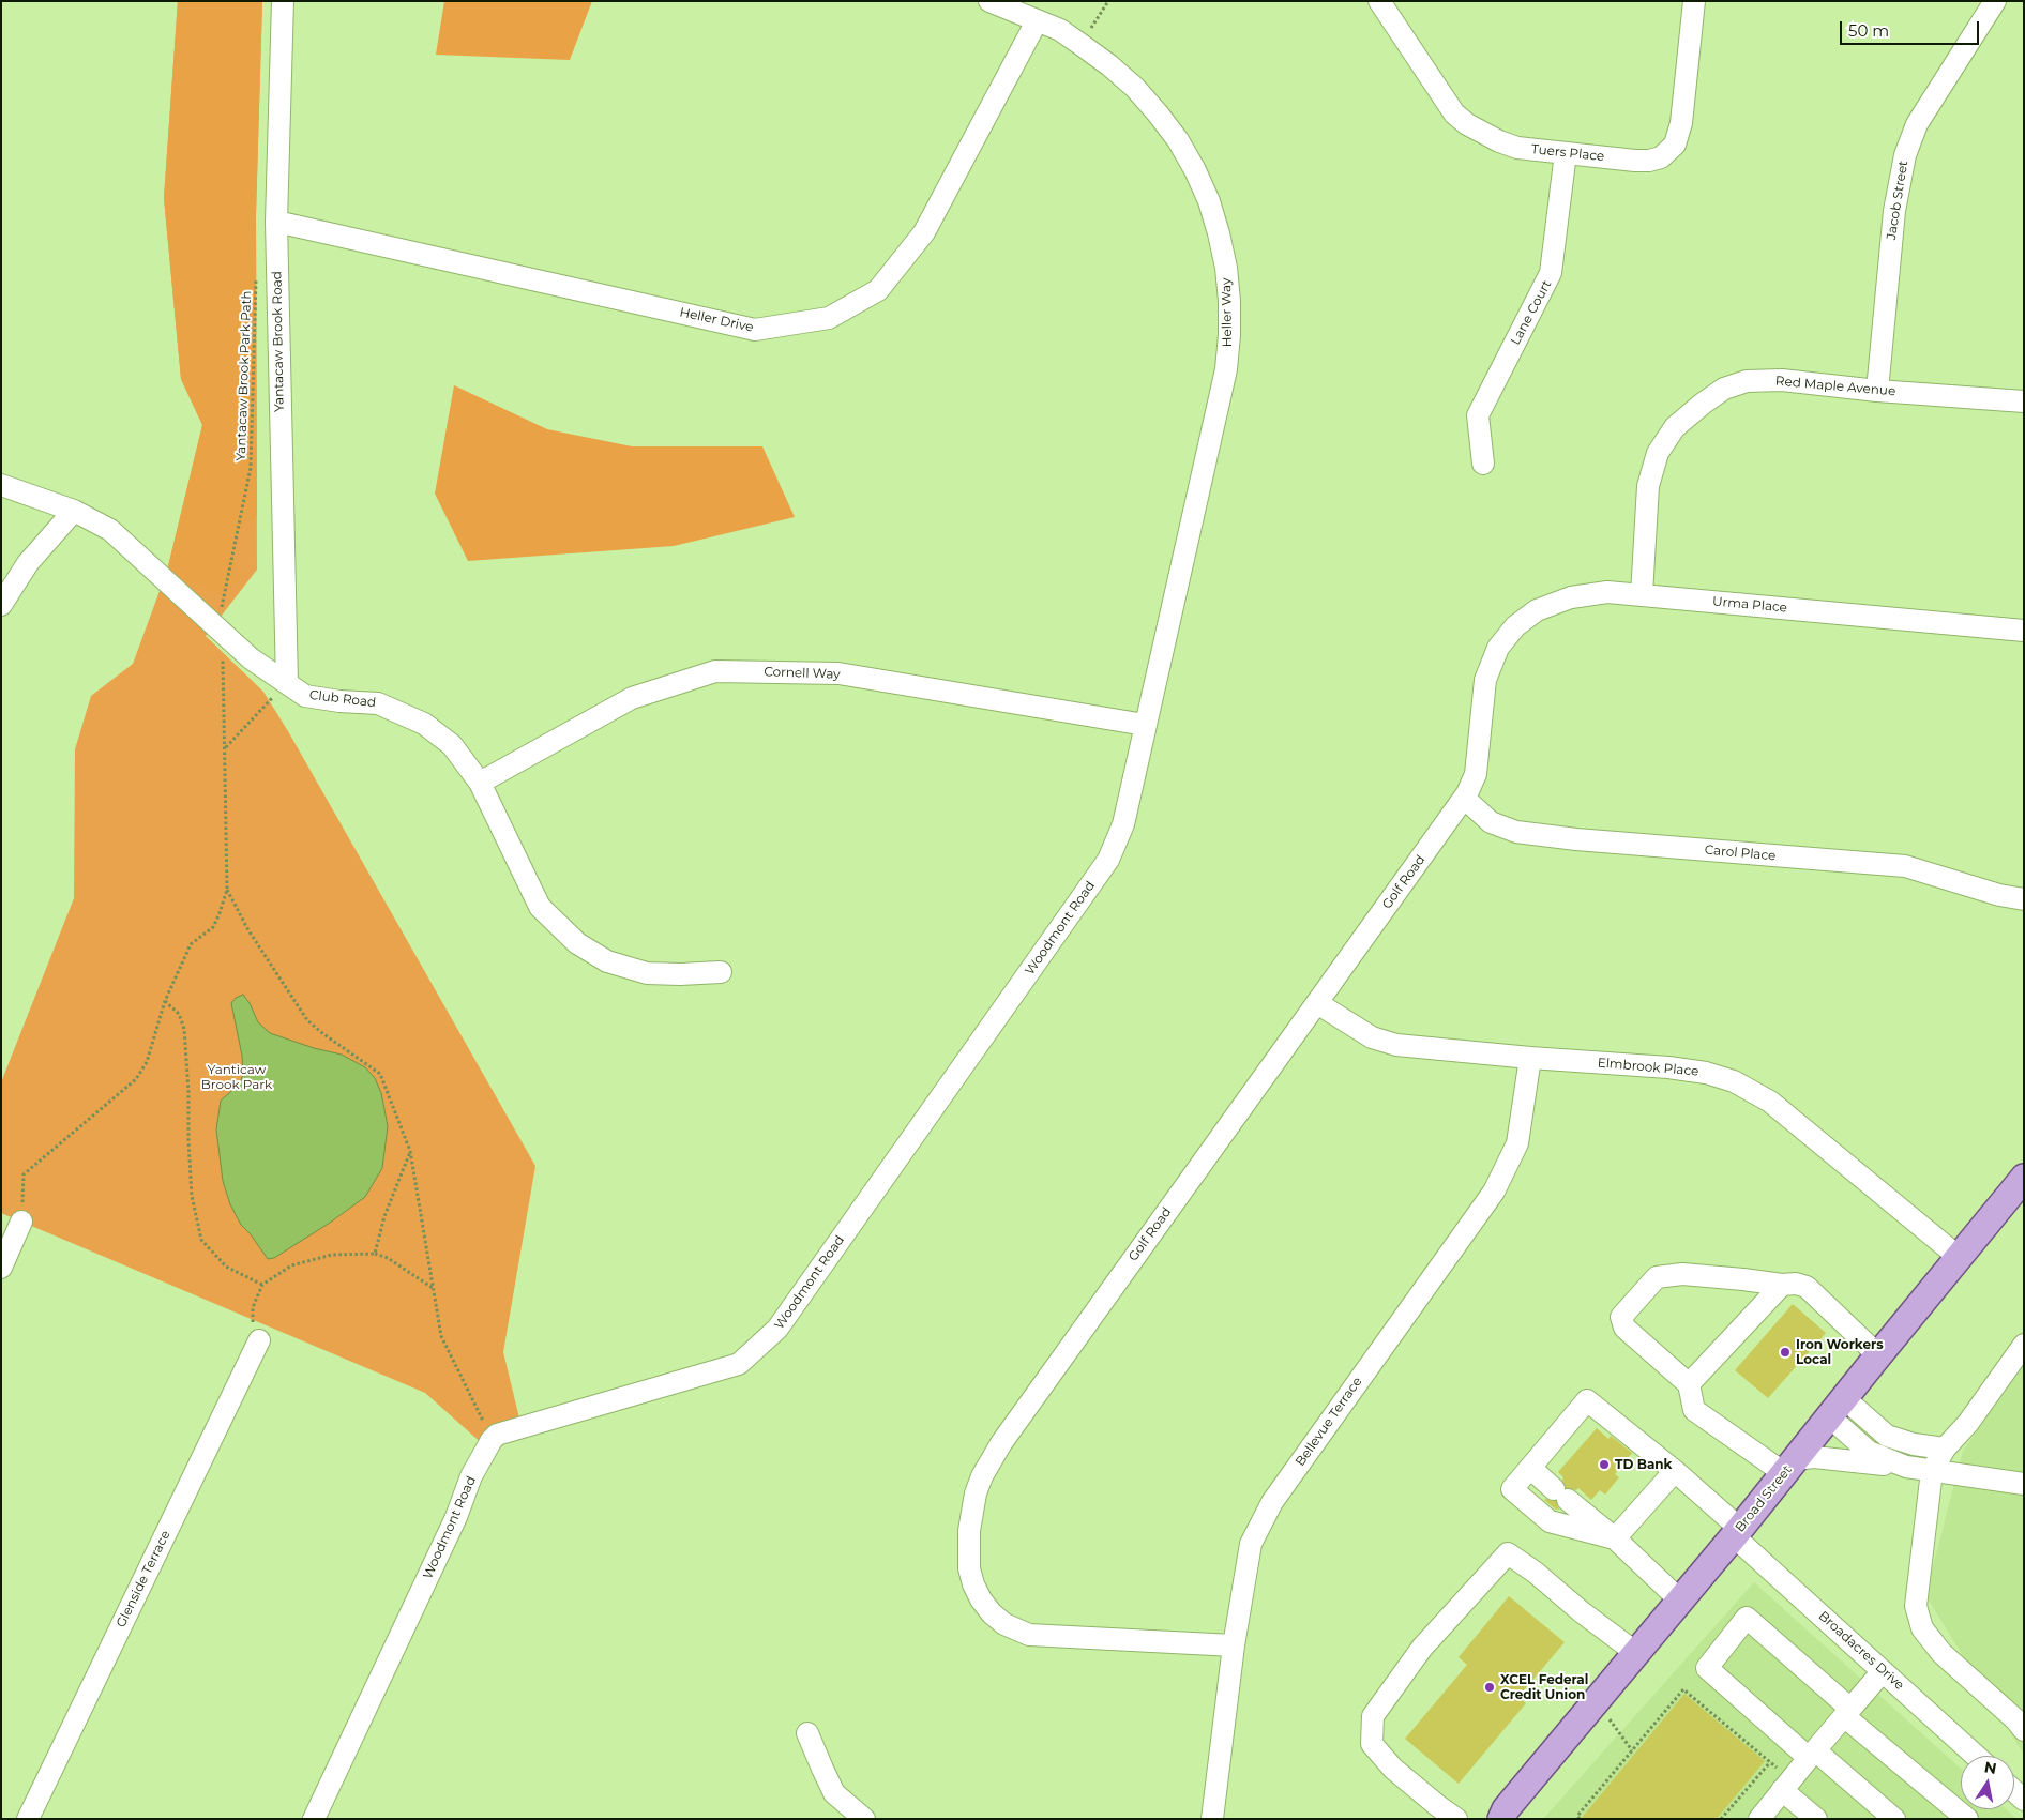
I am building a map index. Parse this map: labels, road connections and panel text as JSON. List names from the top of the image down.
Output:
{
  "streets": {
    "main road": ["Broad Street"],
    "street": [
      "Tuers Place",
      "Jacob Street",
      "Heller Way",
      "Lane Court",
      "Heller Drive",
      "Yantacaw Brook Road",
      "Red Maple Avenue",
      "Urma Place",
      "Cornell Way",
      "Club Road",
      "Carol Place",
      "Golf Road",
      "Woodmont Road",
      "Elmbrook Place",
      "Bellevue Terrace",
      "Glenside Terrace",
      "Broadacres Drive"
    ],
    "path": ["Yantacaw Brook Park Path"]
  },
  "crossings": [
    ["Tuers Place", "Lane Court"],
    ["Jacob Street", "Red Maple Avenue"],
    ["Heller Way", "Heller Drive"],
    ["Heller Way", "Cornell Way"],
    ["Heller Way", "Woodmont Road"],
    ["Heller Drive", "Yantacaw Brook Road"],
    ["Yantacaw Brook Road", "Club Road"],
    ["Yantacaw Brook Park Path", "Club Road"],
    ["Red Maple Avenue", "Urma Place"],
    ["Urma Place", "Golf Road"],
    ["Cornell Way", "Club Road"],
    ["Cornell Way", "Woodmont Road"],
    ["Carol Place", "Golf Road"],
    ["Golf Road", "Elmbrook Place"],
    ["Golf Road", "Bellevue Terrace"],
    ["Elmbrook Place", "Bellevue Terrace"],
    ["Elmbrook Place", "Broad Street"],
    ["Broad Street", "Broadacres Drive"]
  ],
  "parks": ["Yanticaw Brook Park"],
  "places": ["Iron Workers Local", "TD Bank", "XCEL Federal Credit Union"],
  "scale_bar": "50 m",
  "north": "top"
}
